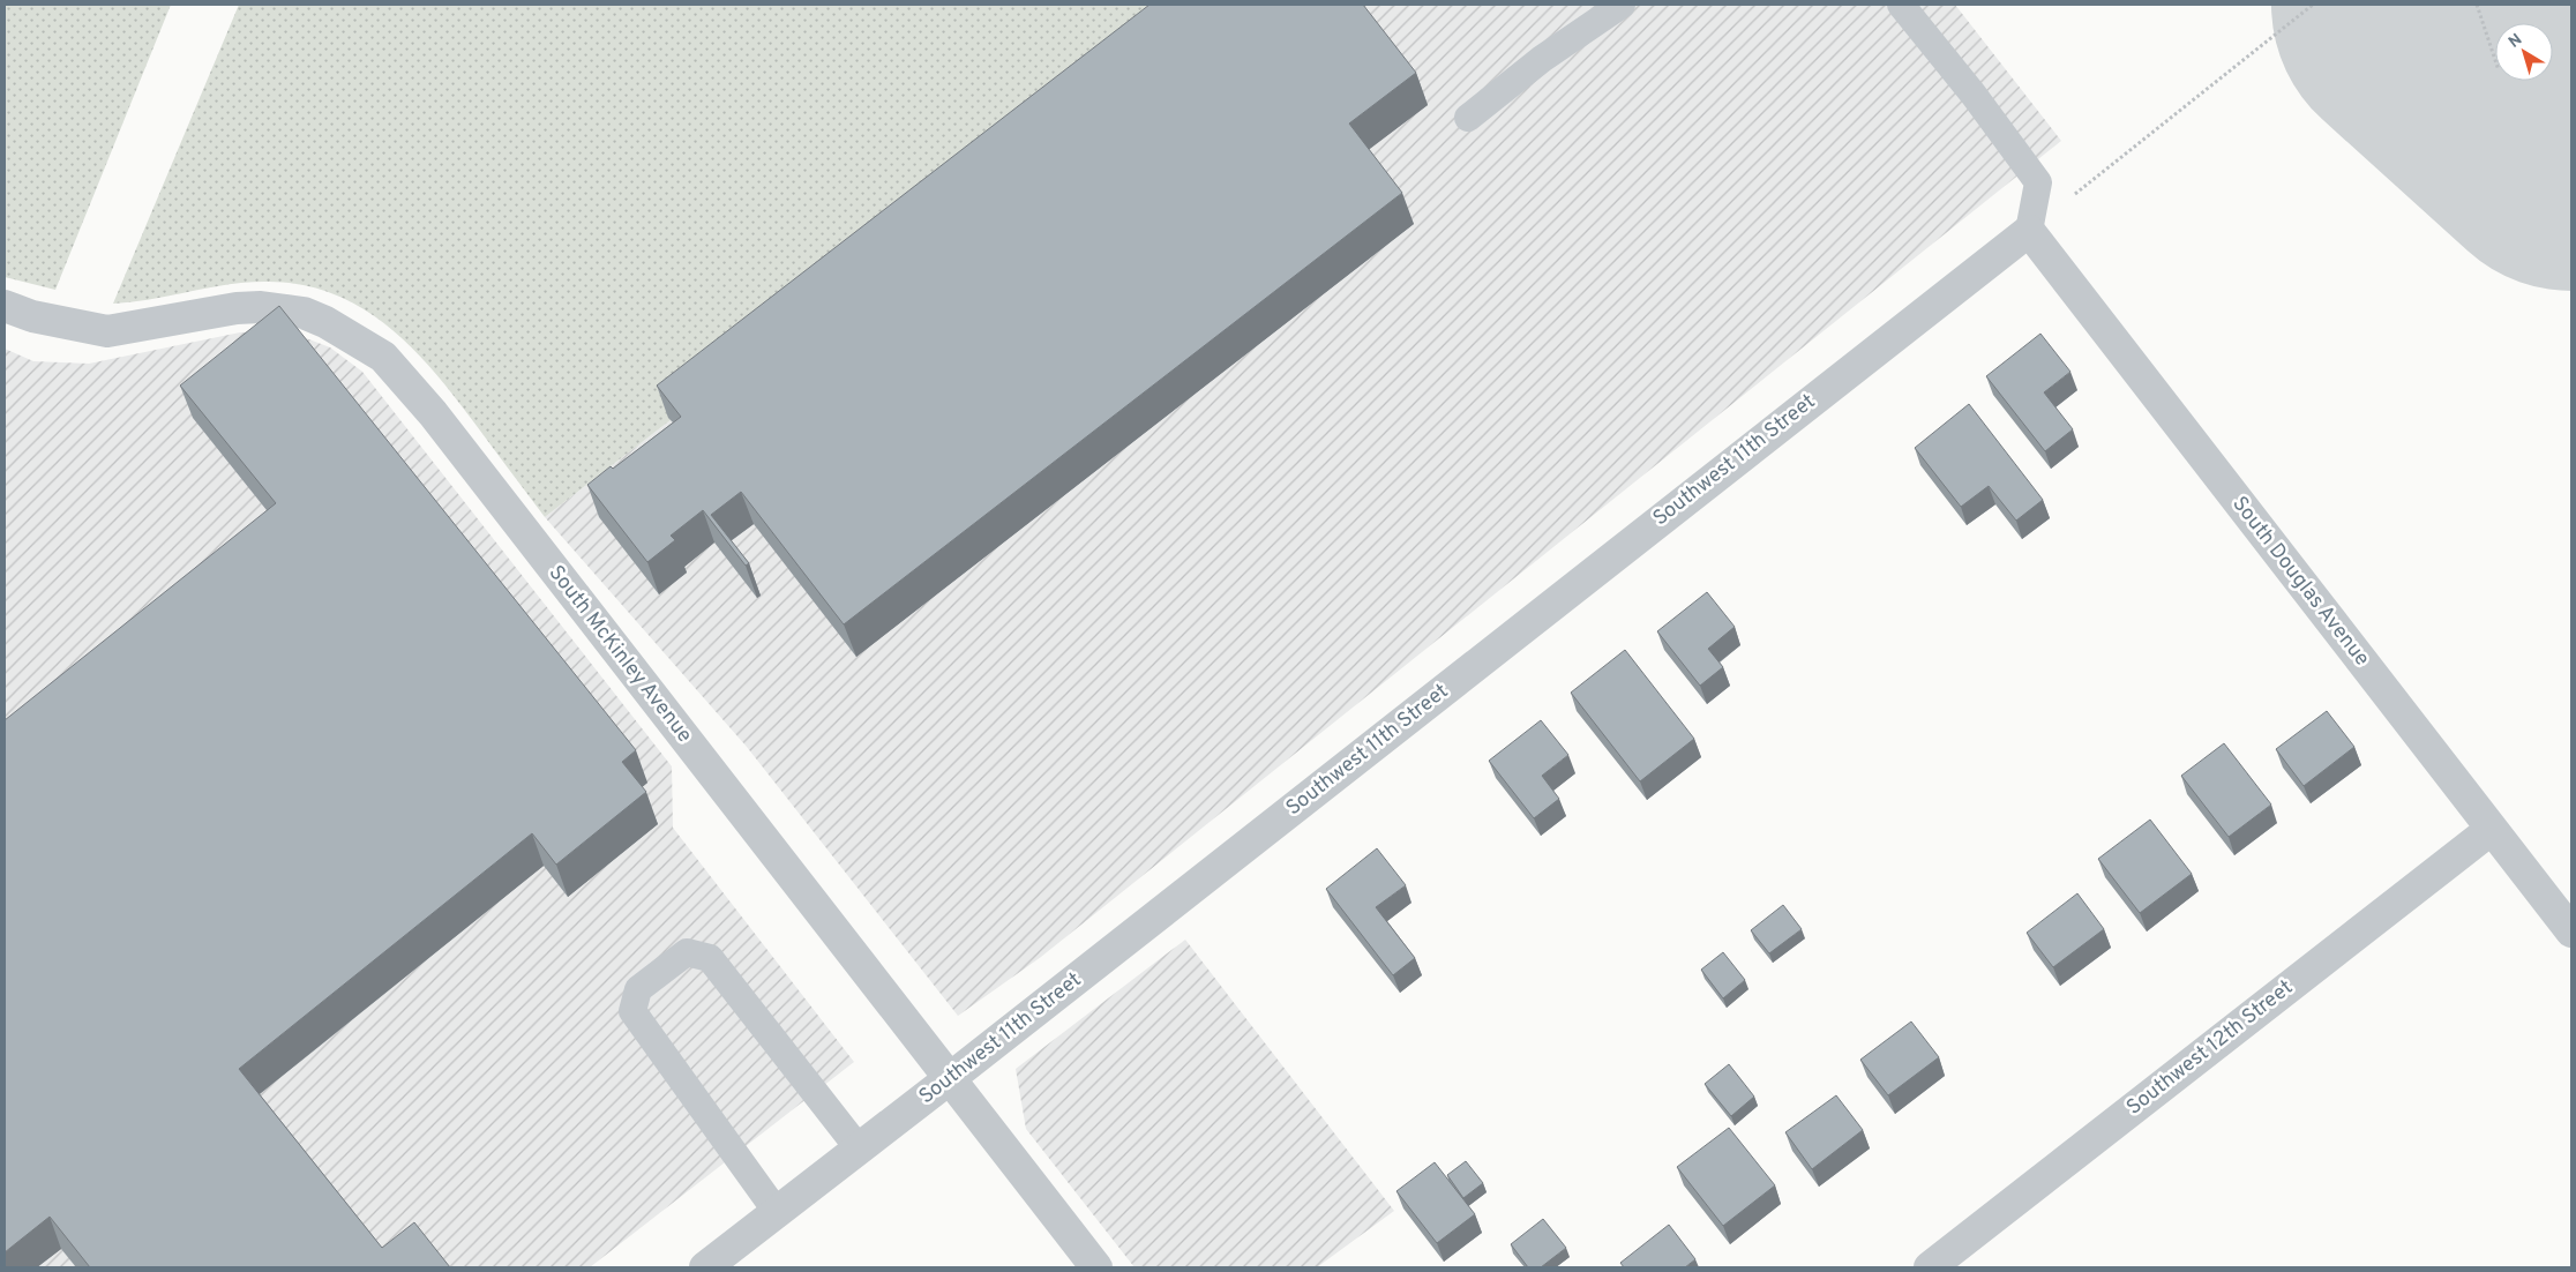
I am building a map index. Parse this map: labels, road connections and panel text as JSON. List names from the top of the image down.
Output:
{
  "streets": {
    "street": [
      "Southwest 11th Street",
      "South Douglas Avenue",
      "South McKinley Avenue",
      "Southwest 12th Street"
    ]
  },
  "crossings": [
    ["Southwest 11th Street", "South Douglas Avenue"],
    ["Southwest 11th Street", "South McKinley Avenue"],
    ["South Douglas Avenue", "Southwest 12th Street"]
  ],
  "north": "top left"
}
